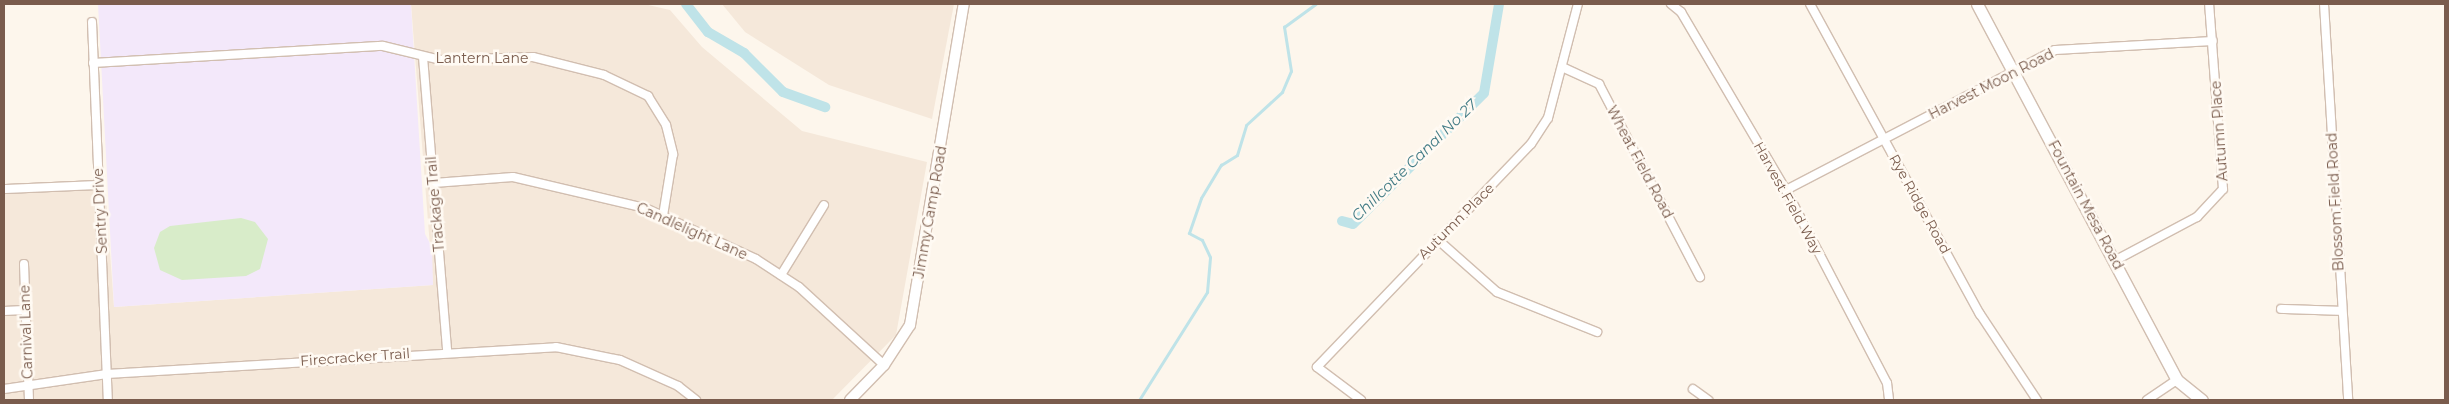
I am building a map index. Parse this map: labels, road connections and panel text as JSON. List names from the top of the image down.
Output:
{
  "streets": {
    "main road": ["Fountain Mesa Road"],
    "street": [
      "Lantern Lane",
      "Harvest Moon Road",
      "Autumn Place",
      "Wheat Field Road",
      "Harvest Field Way",
      "Blossom Field Road",
      "Trackage Trail",
      "Rye Ridge Road",
      "Sentry Drive",
      "Jimmy Camp Road",
      "Candlelight Lane",
      "Carnival Lane",
      "Firecracker Trail"
    ]
  },
  "crossings": [
    ["Lantern Lane", "Trackage Trail"],
    ["Lantern Lane", "Sentry Drive"],
    ["Lantern Lane", "Candlelight Lane"],
    ["Harvest Moon Road", "Autumn Place"],
    ["Harvest Moon Road", "Harvest Field Way"],
    ["Harvest Moon Road", "Rye Ridge Road"],
    ["Harvest Moon Road", "Fountain Mesa Road"],
    ["Autumn Place", "Wheat Field Road"],
    ["Autumn Place", "Fountain Mesa Road"],
    ["Trackage Trail", "Candlelight Lane"],
    ["Trackage Trail", "Firecracker Trail"],
    ["Sentry Drive", "Firecracker Trail"],
    ["Jimmy Camp Road", "Candlelight Lane"],
    ["Carnival Lane", "Firecracker Trail"]
  ],
  "water": ["Chillcotte Canal No 27"]
}
